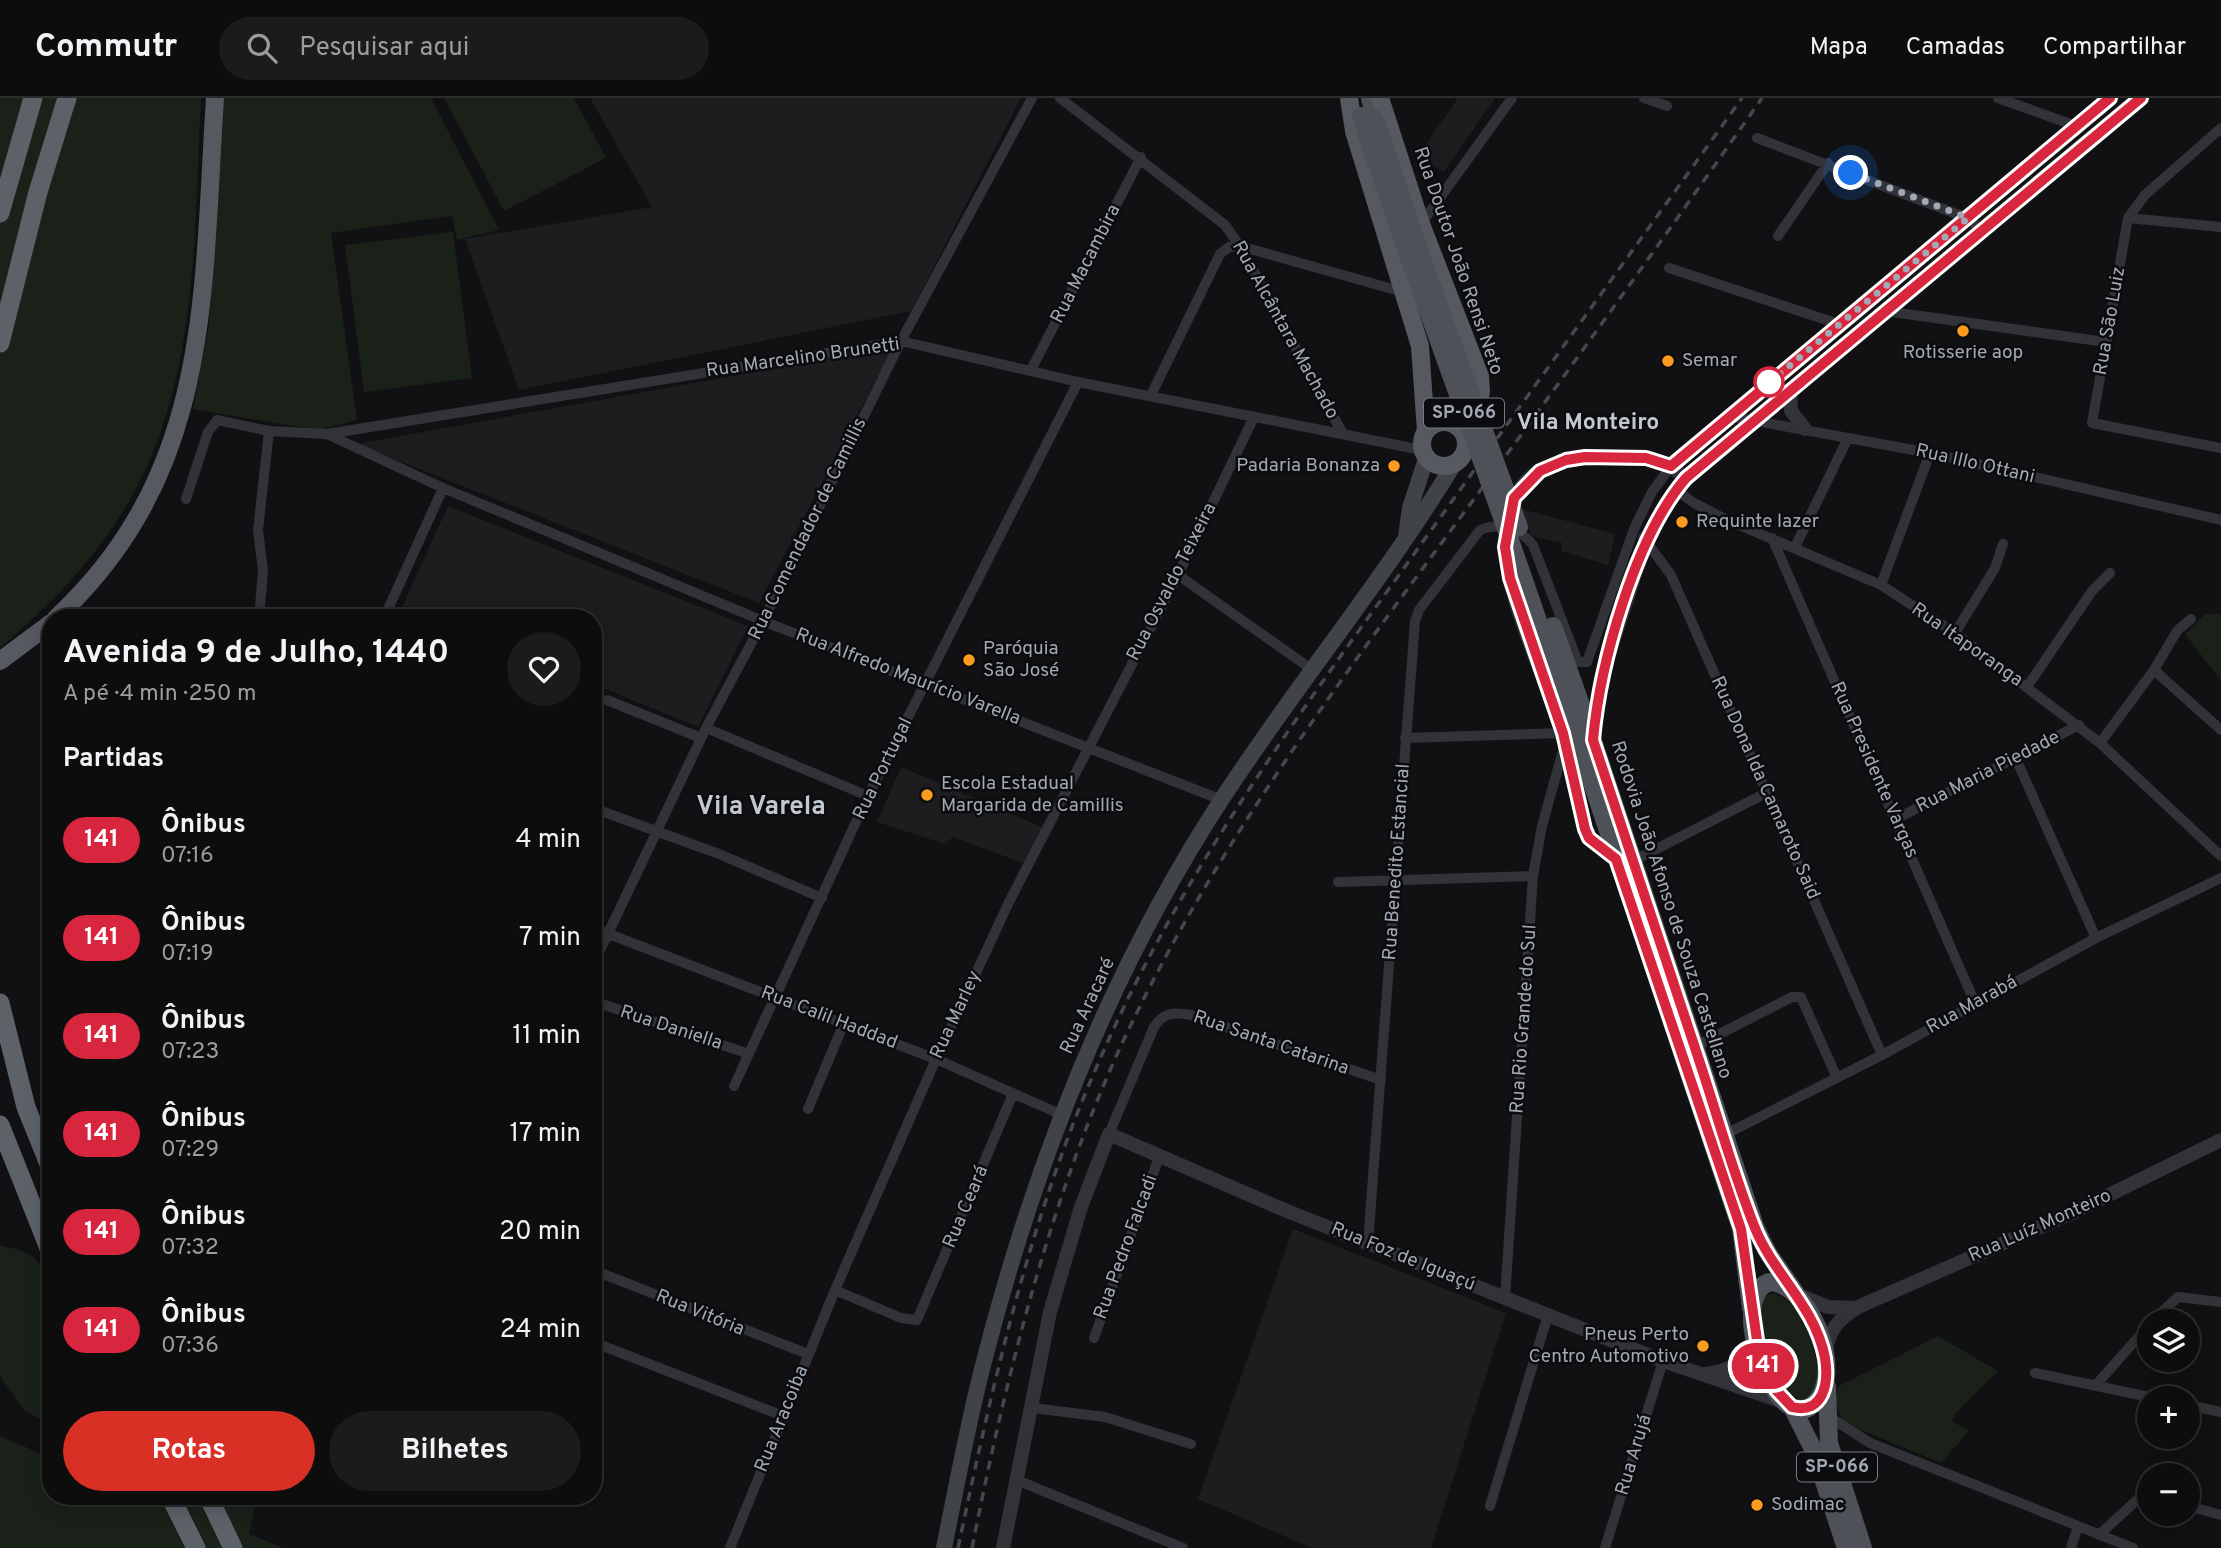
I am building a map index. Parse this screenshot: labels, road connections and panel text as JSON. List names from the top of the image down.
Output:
{
  "streets": {
    "highway": ["Rua Doutor João Rensi Neto"],
    "main road": ["SP-066", "Rodovia João Afonso de Souza Castellano", "Rua Aracaré"],
    "street": [
      "Rua Macambira",
      "Rua São Luiz",
      "Rua Alcântara Machado",
      "Rua Marcelino Brunetti",
      "Rua Illo Ottani",
      "Rua Comendador de Camillis",
      "Rua Osvaldo Teixeira",
      "Rua Itaporanga",
      "Rua Alfredo Maurício Varella",
      "Rua Portugal",
      "Rua Presidente Vargas",
      "Rua Maria Piedade",
      "Rua Dona Ida Camaroto Said",
      "Rua Benedito Estancial",
      "Rua Marabá",
      "Rua Marley",
      "Rua Calil Haddad",
      "Rua Rio Grande do Sul",
      "Rua Daniella",
      "Rua Santa Catarina",
      "Rua Ceará",
      "Rua Luíz Monteiro",
      "Rua Pedro Falcadi",
      "Rua Foz de Iguaçú",
      "Rua Vitória",
      "Rua Aracoiba",
      "Rua Arujá"
    ]
  },
  "crossings": [
    ["Rua Doutor João Rensi Neto", "Rua Marcelino Brunetti"],
    ["Rua Doutor João Rensi Neto", "Rua Aracaré"],
    ["Rua Macambira", "Rua Alcântara Machado"],
    ["Rua Macambira", "Rua Marcelino Brunetti"],
    ["Rua Alcântara Machado", "Rua Marcelino Brunetti"],
    ["Rua Marcelino Brunetti", "Rua Comendador de Camillis"],
    ["Rua Marcelino Brunetti", "Rua Osvaldo Teixeira"],
    ["Rua Marcelino Brunetti", "Rua Alfredo Maurício Varella"],
    ["Rua Marcelino Brunetti", "Rua Portugal"],
    ["Rua Marcelino Brunetti", "Rua Aracaré"],
    ["SP-066", "Rodovia João Afonso de Souza Castellano"],
    ["SP-066", "Rua Luíz Monteiro"],
    ["SP-066", "Rua Foz de Iguaçú"],
    ["Rua Comendador de Camillis", "Rua Alfredo Maurício Varella"],
    ["Rua Comendador de Camillis", "Rua Calil Haddad"],
    ["Rua Osvaldo Teixeira", "Rua Alfredo Maurício Varella"],
    ["Rua Osvaldo Teixeira", "Rua Marley"],
    ["Rua Itaporanga", "Rua Presidente Vargas"],
    ["Rua Itaporanga", "Rua Maria Piedade"],
    ["Rua Alfredo Maurício Varella", "Rua Portugal"],
    ["Rua Alfredo Maurício Varella", "Rua Aracaré"],
    ["Rua Alfredo Maurício Varella", "Rua Marley"],
    ["Rua Portugal", "Rua Calil Haddad"],
    ["Rua Portugal", "Rua Daniella"],
    ["Rua Presidente Vargas", "Rua Maria Piedade"],
    ["Rua Presidente Vargas", "Rua Marabá"],
    ["Rua Dona Ida Camaroto Said", "Rua Marabá"],
    ["Rua Benedito Estancial", "Rua Santa Catarina"],
    ["Rua Benedito Estancial", "Rua Foz de Iguaçú"],
    ["Rodovia João Afonso de Souza Castellano", "Rua Marabá"],
    ["Rodovia João Afonso de Souza Castellano", "Rua Luíz Monteiro"],
    ["Rua Aracaré", "Rua Calil Haddad"],
    ["Rua Marley", "Rua Calil Haddad"],
    ["Rua Marley", "Rua Ceará"],
    ["Rua Marley", "Rua Aracoiba"],
    ["Rua Calil Haddad", "Rua Ceará"],
    ["Rua Rio Grande do Sul", "Rua Foz de Iguaçú"],
    ["Rua Santa Catarina", "Rua Foz de Iguaçú"],
    ["Rua Ceará", "Rua Aracoiba"],
    ["Rua Pedro Falcadi", "Rua Foz de Iguaçú"],
    ["Rua Foz de Iguaçú", "Rua Arujá"],
    ["Rua Vitória", "Rua Aracoiba"]
  ],
  "districts": ["Vila Monteiro", "Vila Varela"],
  "places": [
    "Rotisserie aop",
    "Semar",
    "Padaria Bonanza",
    "Requinte lazer",
    "Paróquia São José",
    "Escola Estadual Margarida de Camillis",
    "Pneus Perto Centro Automotivo",
    "Sodimac"
  ],
  "lines": ["bus line 141"],
  "page": {
    "header": "Commutr",
    "search": "Pesquisar aqui",
    "nav": ["Mapa", "Camadas", "Compartilhar"],
    "on_map": "141",
    "heading": [
      ["Avenida 9 de Julho, 1440", "A pé · 4 min · 250 m"],
      "Partidas"
    ],
    "list": [
      {
        "mark": "141",
        "name": "Ônibus",
        "note": "07:16",
        "value": "4 min"
      },
      {
        "mark": "141",
        "name": "Ônibus",
        "note": "07:19",
        "value": "7 min"
      },
      {
        "mark": "141",
        "name": "Ônibus",
        "note": "07:23",
        "value": "11 min"
      },
      {
        "mark": "141",
        "name": "Ônibus",
        "note": "07:29",
        "value": "17 min"
      },
      {
        "mark": "141",
        "name": "Ônibus",
        "note": "07:32",
        "value": "20 min"
      },
      {
        "mark": "141",
        "name": "Ônibus",
        "note": "07:36",
        "value": "24 min"
      }
    ],
    "map_buttons": ["+", "−"],
    "buttons": ["Rotas", "Bilhetes"]
  }
}
